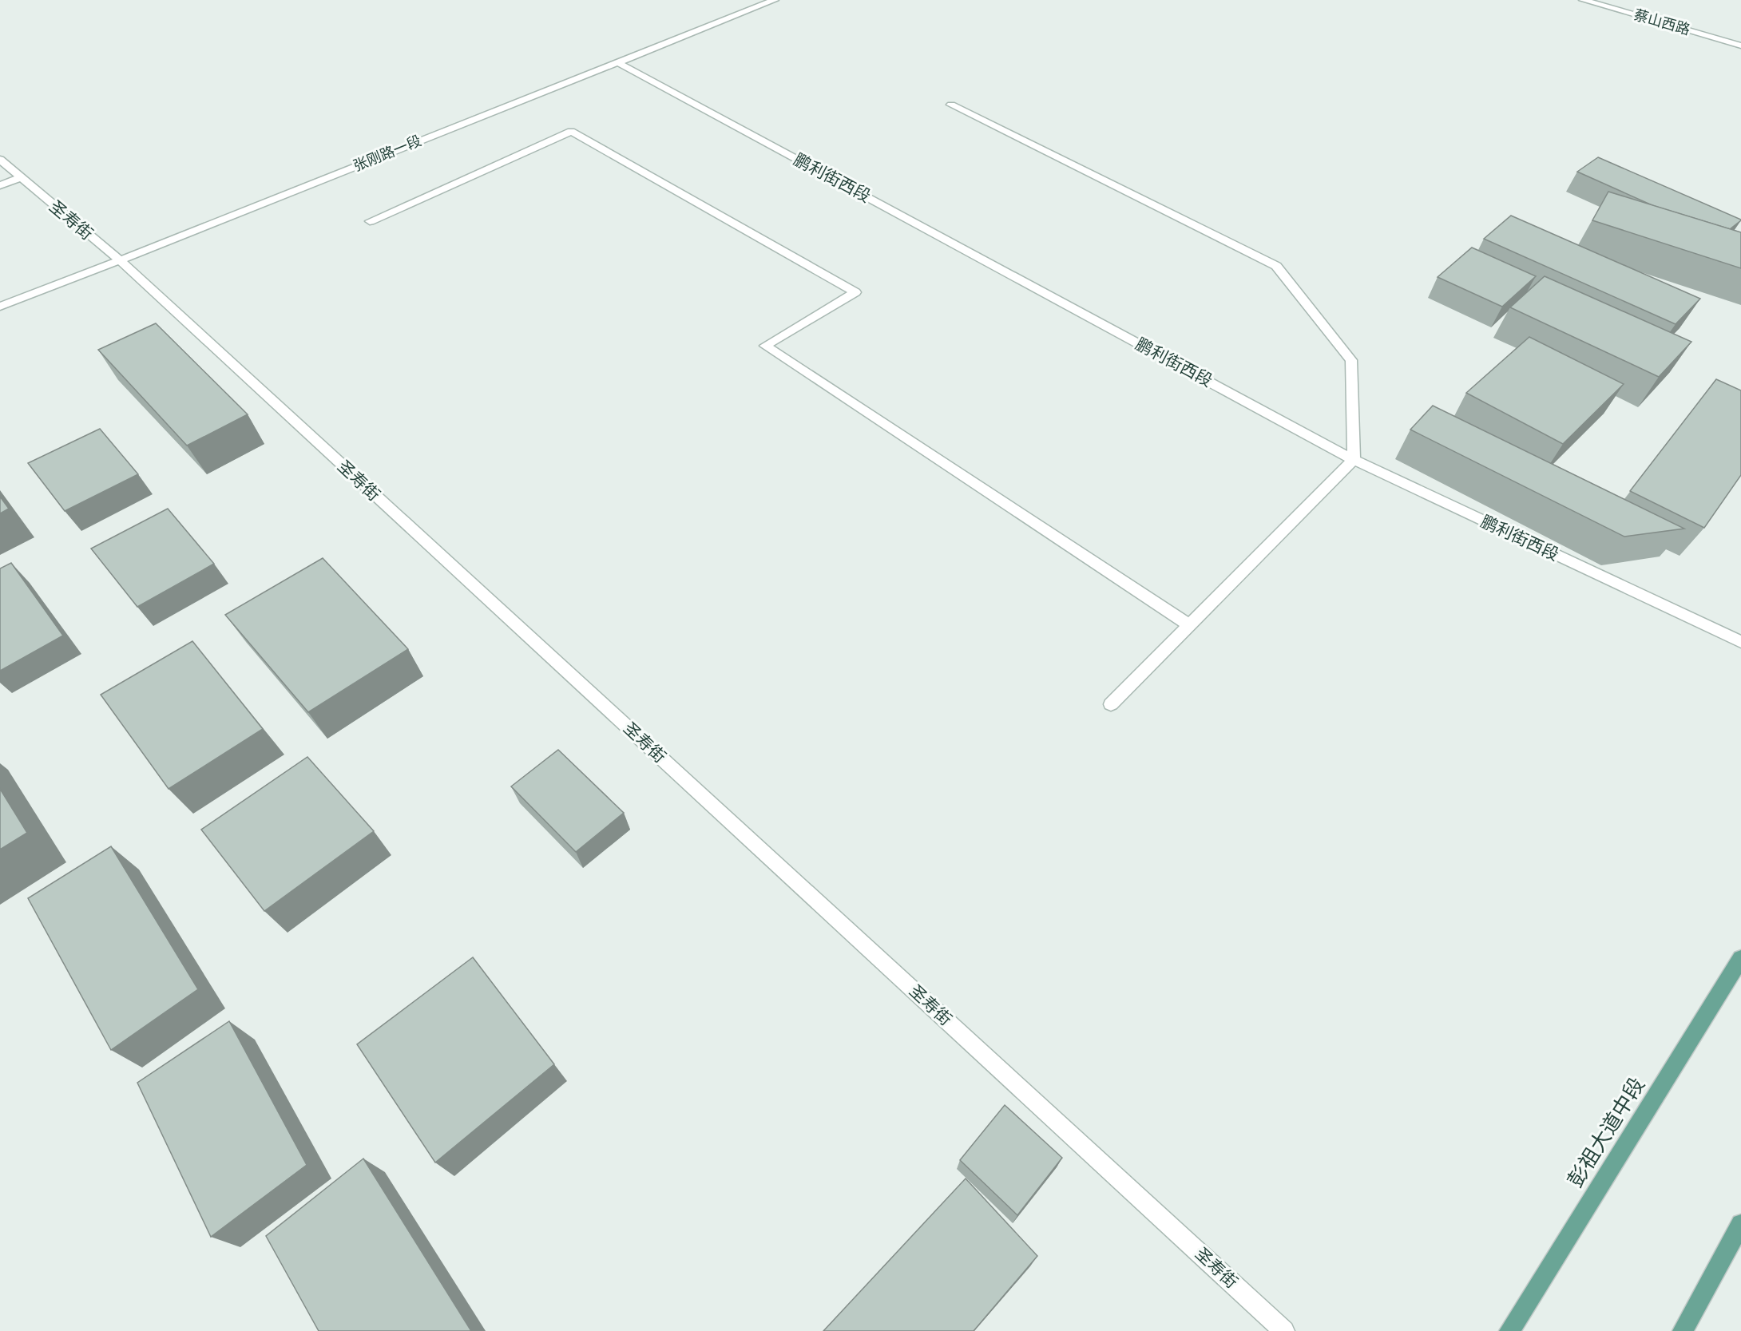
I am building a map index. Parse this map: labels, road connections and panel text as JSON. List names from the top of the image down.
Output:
{
  "streets": {
    "main road": ["彭祖大道中段"],
    "street": [
      "蔡山西路",
      "张刚路一段",
      "鹏利街西段",
      "圣寿街"
    ]
  },
  "crossings": [
    ["张刚路一段", "鹏利街西段"],
    ["张刚路一段", "圣寿街"]
  ]
}
